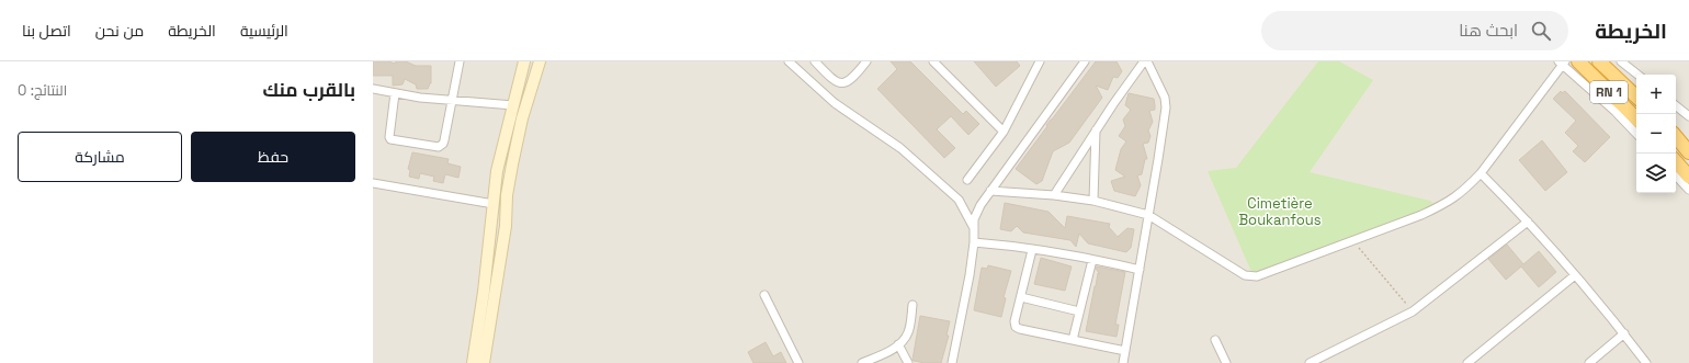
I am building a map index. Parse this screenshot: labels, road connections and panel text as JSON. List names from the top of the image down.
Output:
{
  "streets": {
    "highway": ["RN 1"]
  },
  "parks": ["Cimetière Boukanfous"],
  "page": {
    "header": "الخريطة",
    "search": "ابحث هنا",
    "nav": [
      "الرئيسية",
      "الخريطة",
      "من نحن",
      "اتصل بنا"
    ],
    "heading": ["بالقرب منك", "النتائج: 0"],
    "map_buttons": ["+", "−"],
    "buttons": ["حفظ", "مشاركة"]
  }
}
